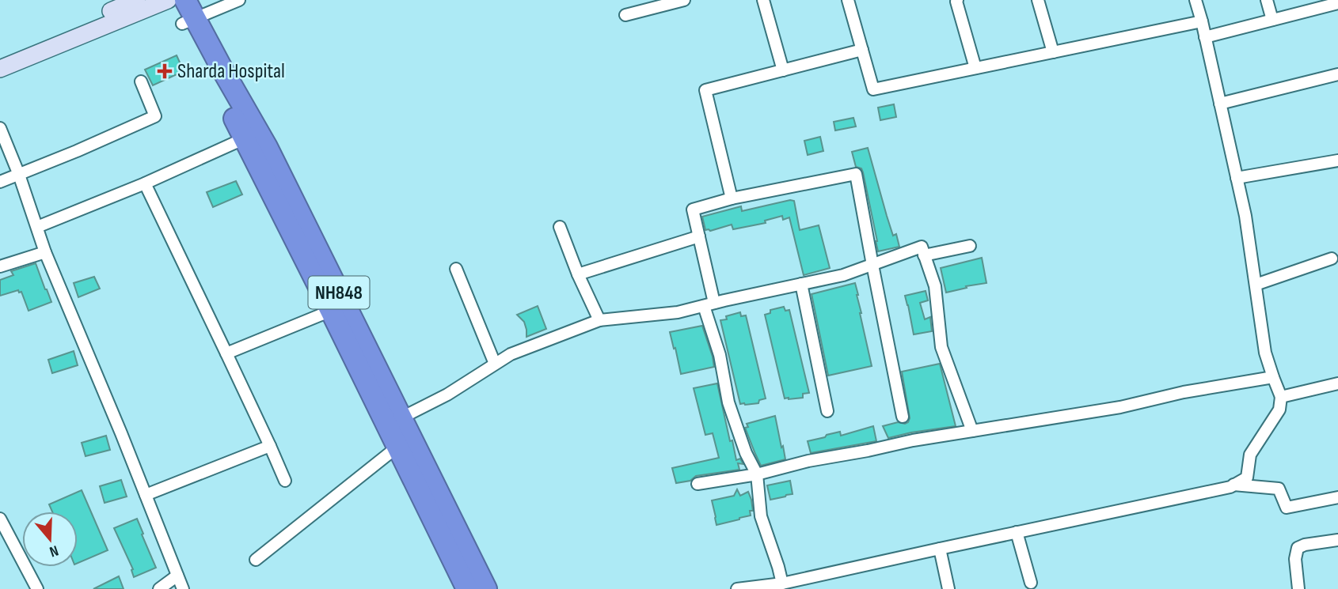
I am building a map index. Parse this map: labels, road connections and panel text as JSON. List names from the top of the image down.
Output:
{
  "streets": {
    "highway": ["NH848"]
  },
  "places": {
    "health": ["Sharda Hospital"]
  },
  "north": "bottom"
}
